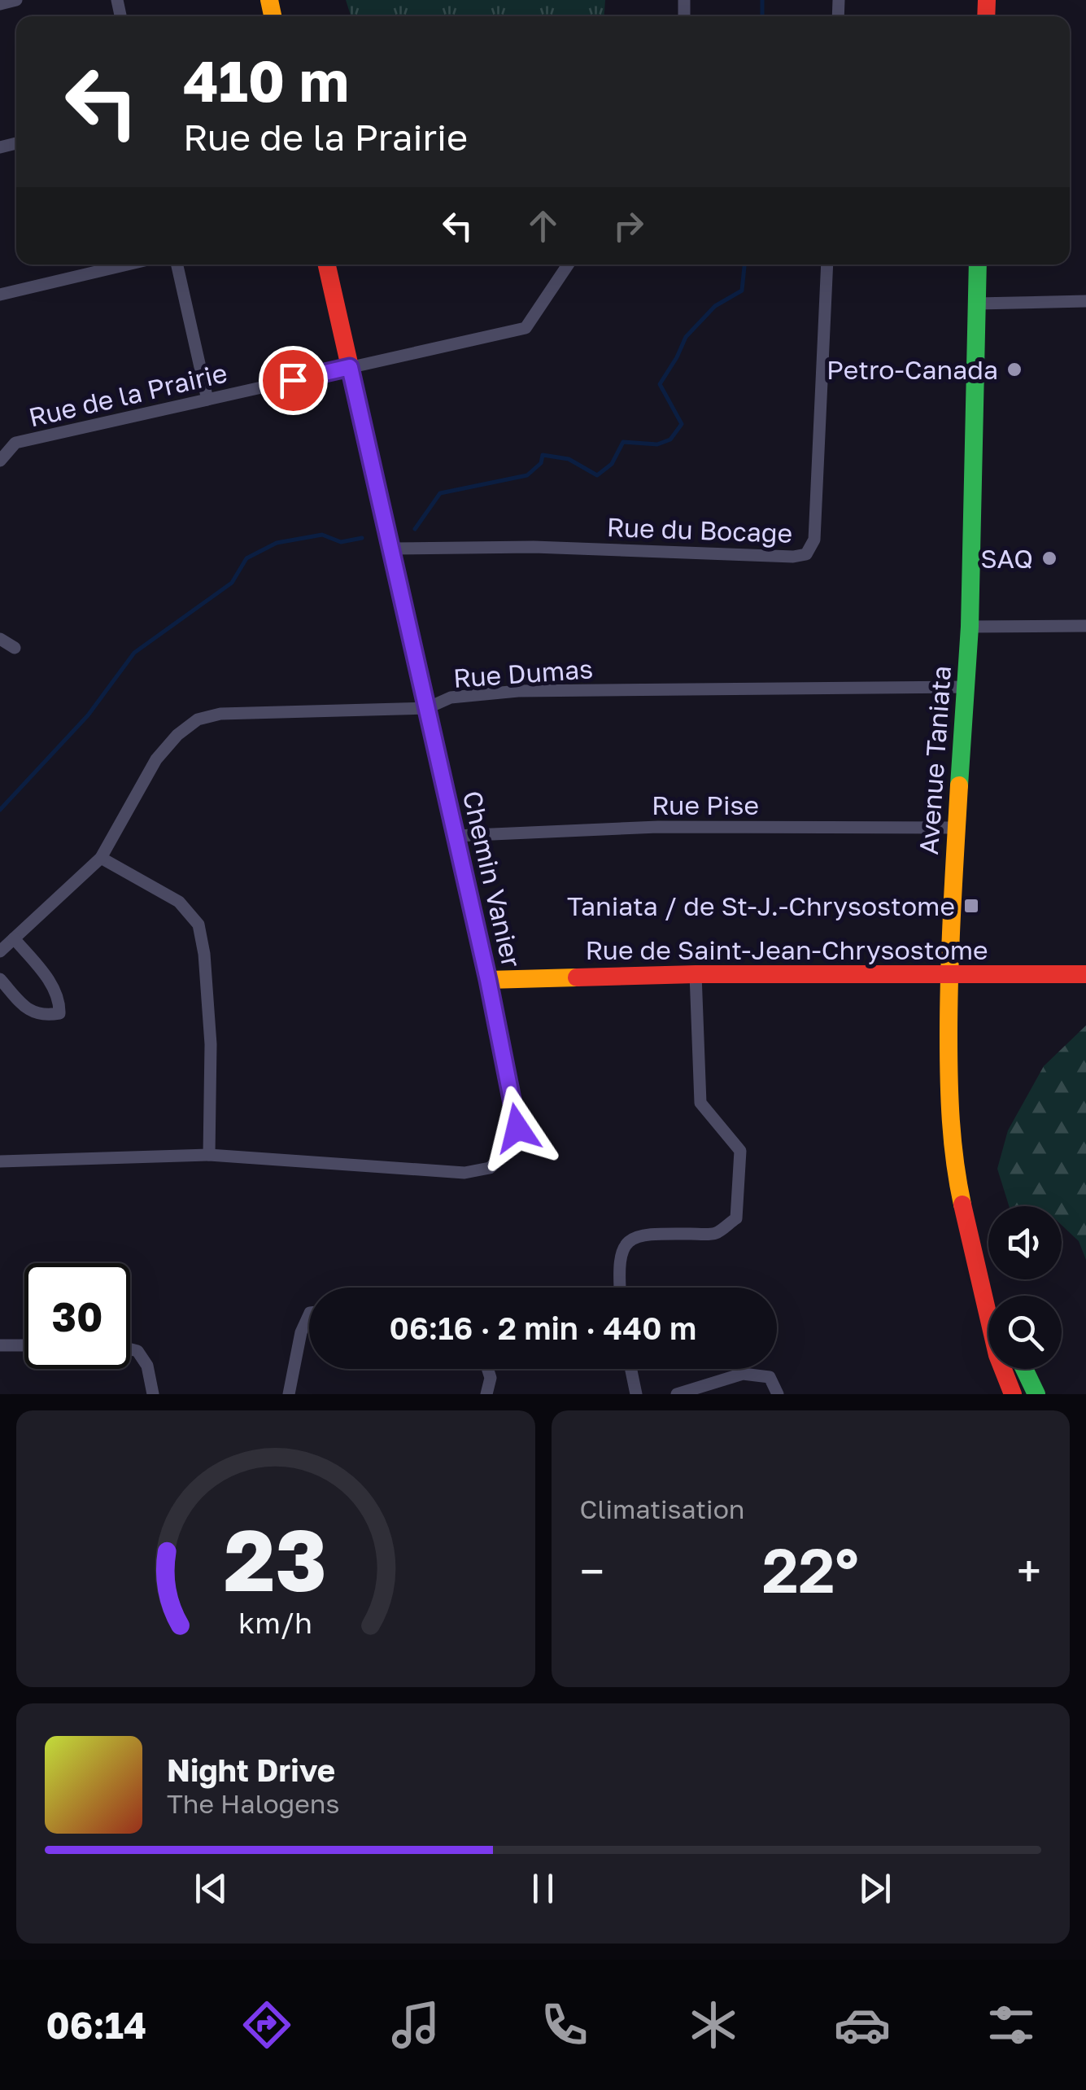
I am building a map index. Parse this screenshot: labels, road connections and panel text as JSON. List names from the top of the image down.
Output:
{
  "streets": {
    "street": [
      "Rue de la Prairie",
      "Rue du Bocage",
      "Rue Dumas",
      "Avenue Taniata",
      "Rue Pise",
      "Chemin Vanier",
      "Rue de Saint-Jean-Chrysostome"
    ]
  },
  "crossings": [
    ["Rue de la Prairie", "Chemin Vanier"],
    ["Rue du Bocage", "Chemin Vanier"],
    ["Rue Dumas", "Avenue Taniata"],
    ["Rue Dumas", "Chemin Vanier"],
    ["Avenue Taniata", "Rue Pise"],
    ["Avenue Taniata", "Rue de Saint-Jean-Chrysostome"],
    ["Rue Pise", "Chemin Vanier"],
    ["Chemin Vanier", "Rue de Saint-Jean-Chrysostome"]
  ],
  "places": {
    "other": ["Petro-Canada", "SAQ"],
    "transit": ["Taniata / de St-J.-Chrysostome"]
  },
  "page": {
    "turn": ["410 m", "Rue de la Prairie"],
    "limit": "30",
    "trip": "06:16 · 2 min · 440 m",
    "tile": "Climatisation",
    "heat": ["−", "22°", "+"],
    "song": ["Night Drive", "The Halogens"],
    "tabs": "06:14",
    "gauge": ["23", "km/h"]
  }
}
